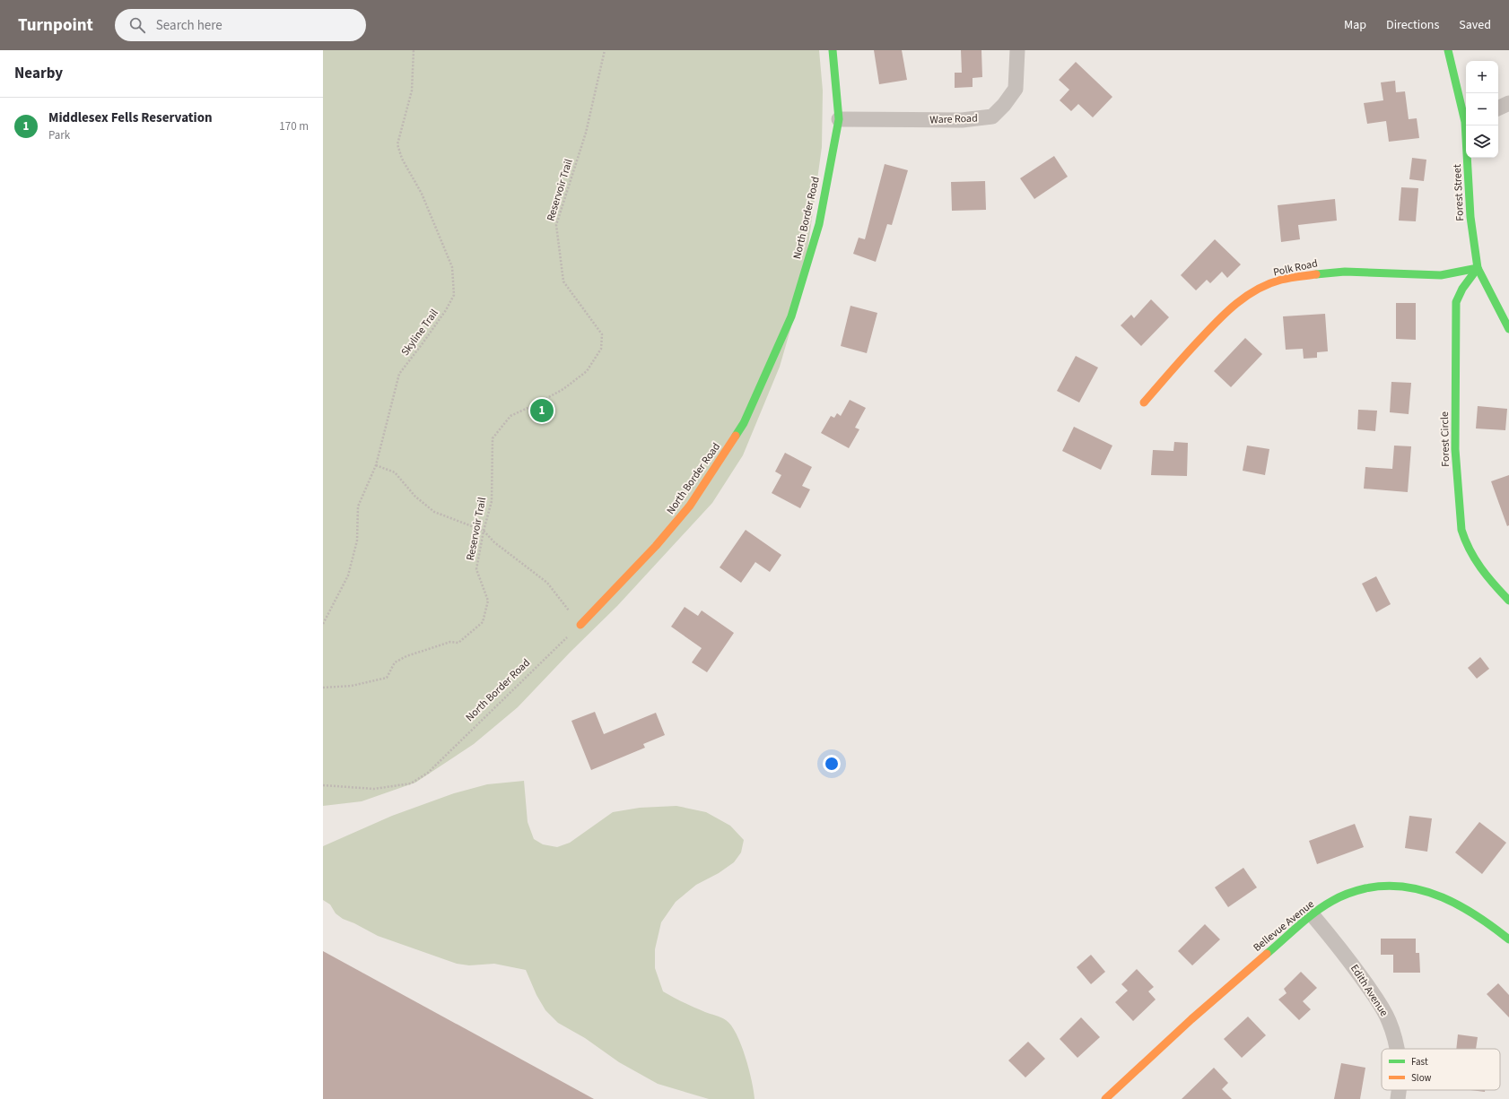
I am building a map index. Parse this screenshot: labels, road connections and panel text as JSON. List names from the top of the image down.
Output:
{
  "streets": {
    "street": [
      "Ware Road",
      "Forest Street",
      "North Border Road",
      "Polk Road",
      "Forest Circle",
      "Bellevue Avenue",
      "Edith Avenue"
    ],
    "path": ["Reservoir Trail", "Skyline Trail"]
  },
  "crossings": [
    ["Ware Road", "North Border Road"],
    ["Forest Street", "Polk Road"],
    ["Forest Street", "Forest Circle"],
    ["Polk Road", "Forest Circle"],
    ["Bellevue Avenue", "Edith Avenue"]
  ],
  "legend": ["Fast", "Slow"],
  "page": {
    "header": "Turnpoint",
    "search": "Search here",
    "nav": ["Map", "Directions", "Saved"],
    "heading": "Nearby",
    "map_buttons": ["+", "−"],
    "list": [
      {
        "mark": "1",
        "name": "Middlesex Fells Reservation",
        "note": "Park",
        "value": "170 m"
      }
    ],
    "pins": "1"
  }
}
